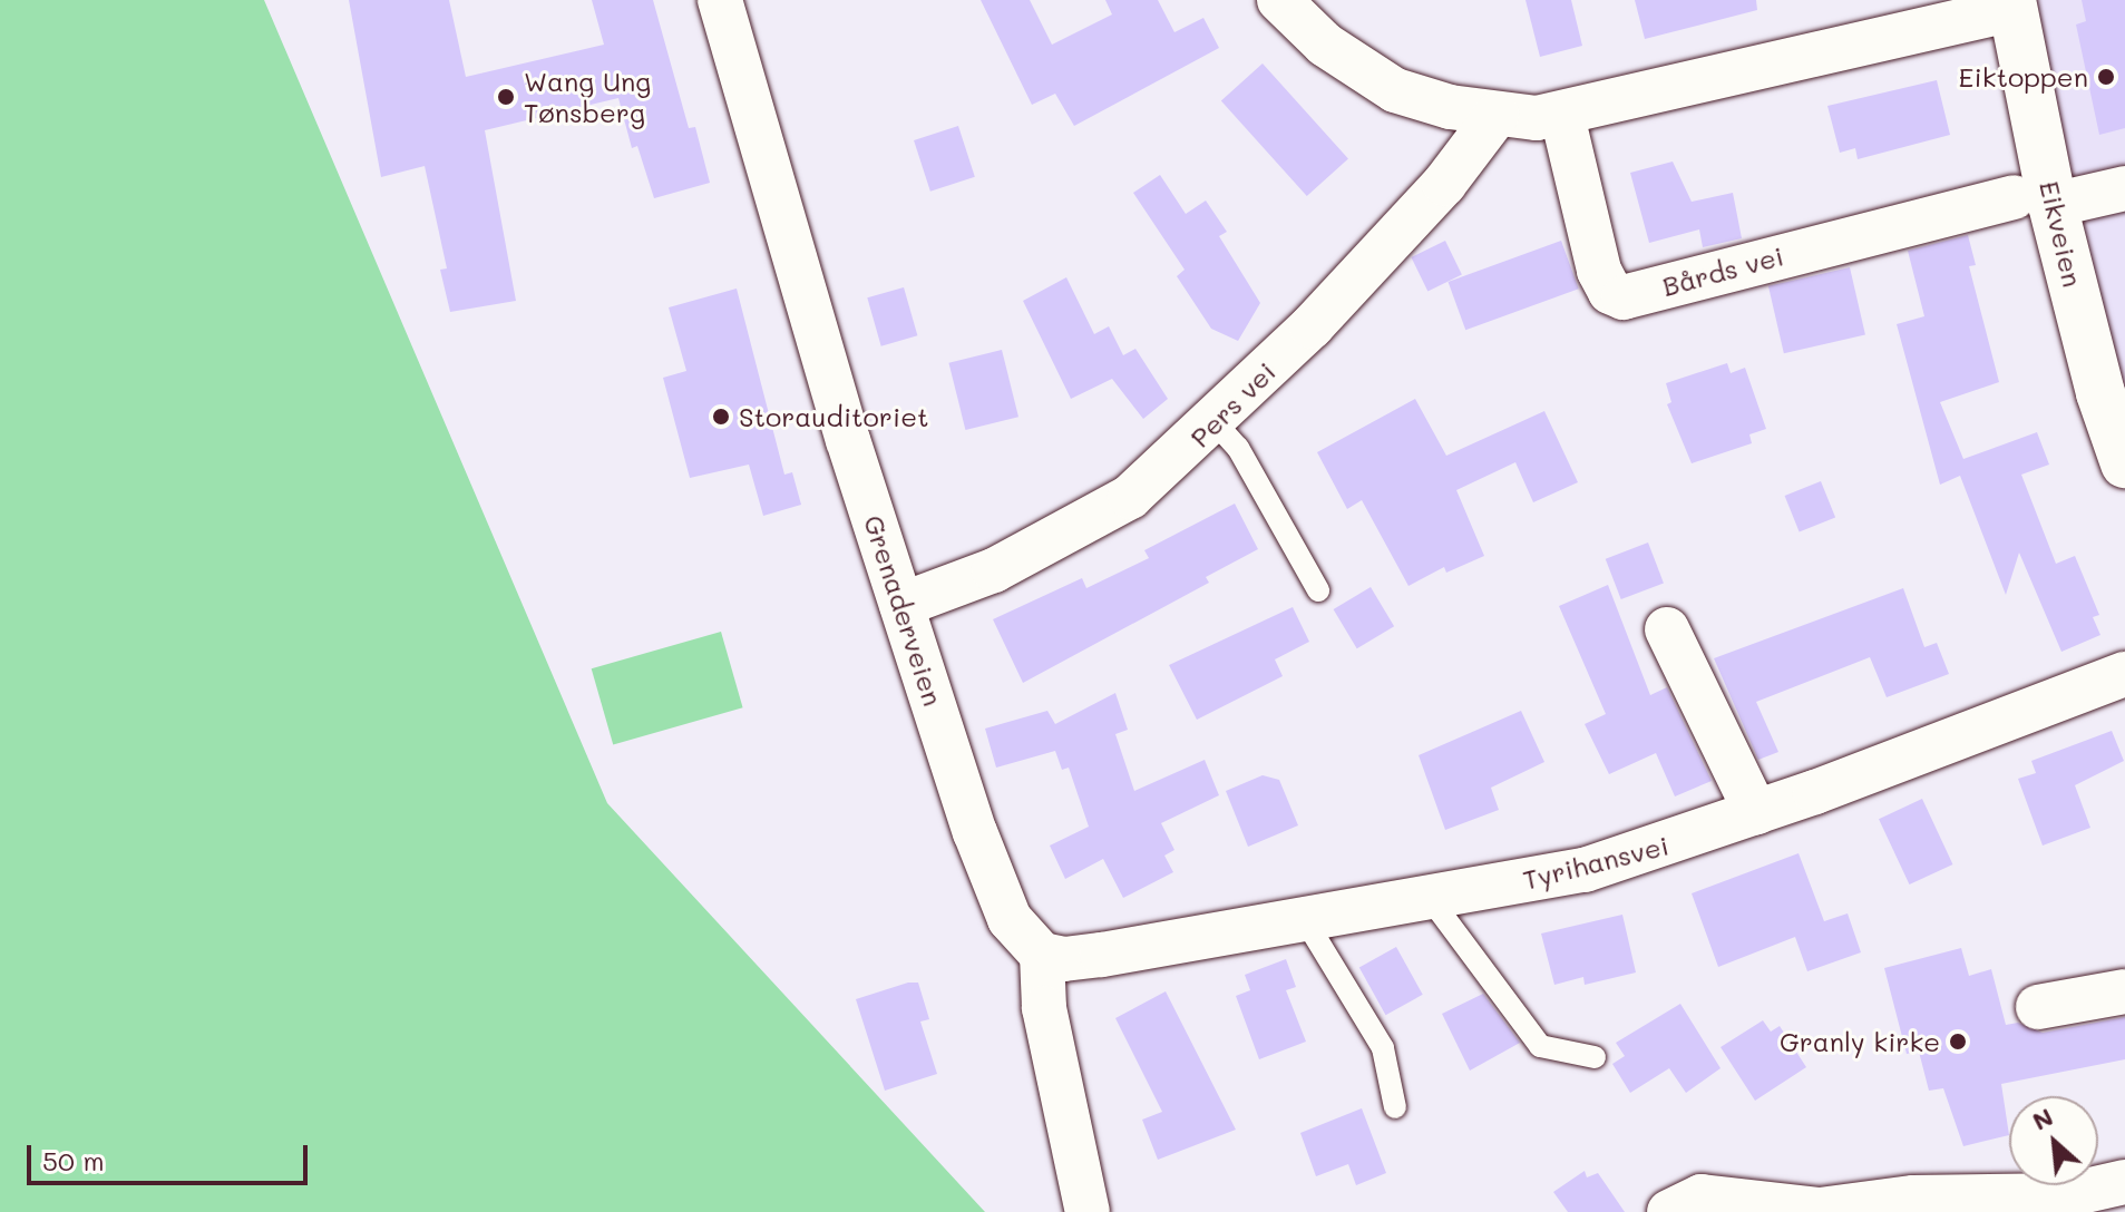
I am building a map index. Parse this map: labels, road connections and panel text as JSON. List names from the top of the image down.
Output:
{
  "streets": {
    "main road": ["Eikveien"],
    "street": [
      "Bårds vei",
      "Pers vei",
      "Grenaderveien",
      "Tyrihansvei"
    ]
  },
  "crossings": [
    ["Eikveien", "Bårds vei"],
    ["Pers vei", "Grenaderveien"],
    ["Grenaderveien", "Tyrihansvei"]
  ],
  "places": [
    "Eiktoppen",
    "Wang Ung Tønsberg",
    "Storauditoriet",
    "Granly kirke"
  ],
  "scale_bar": "50 m",
  "north": "top left"
}
